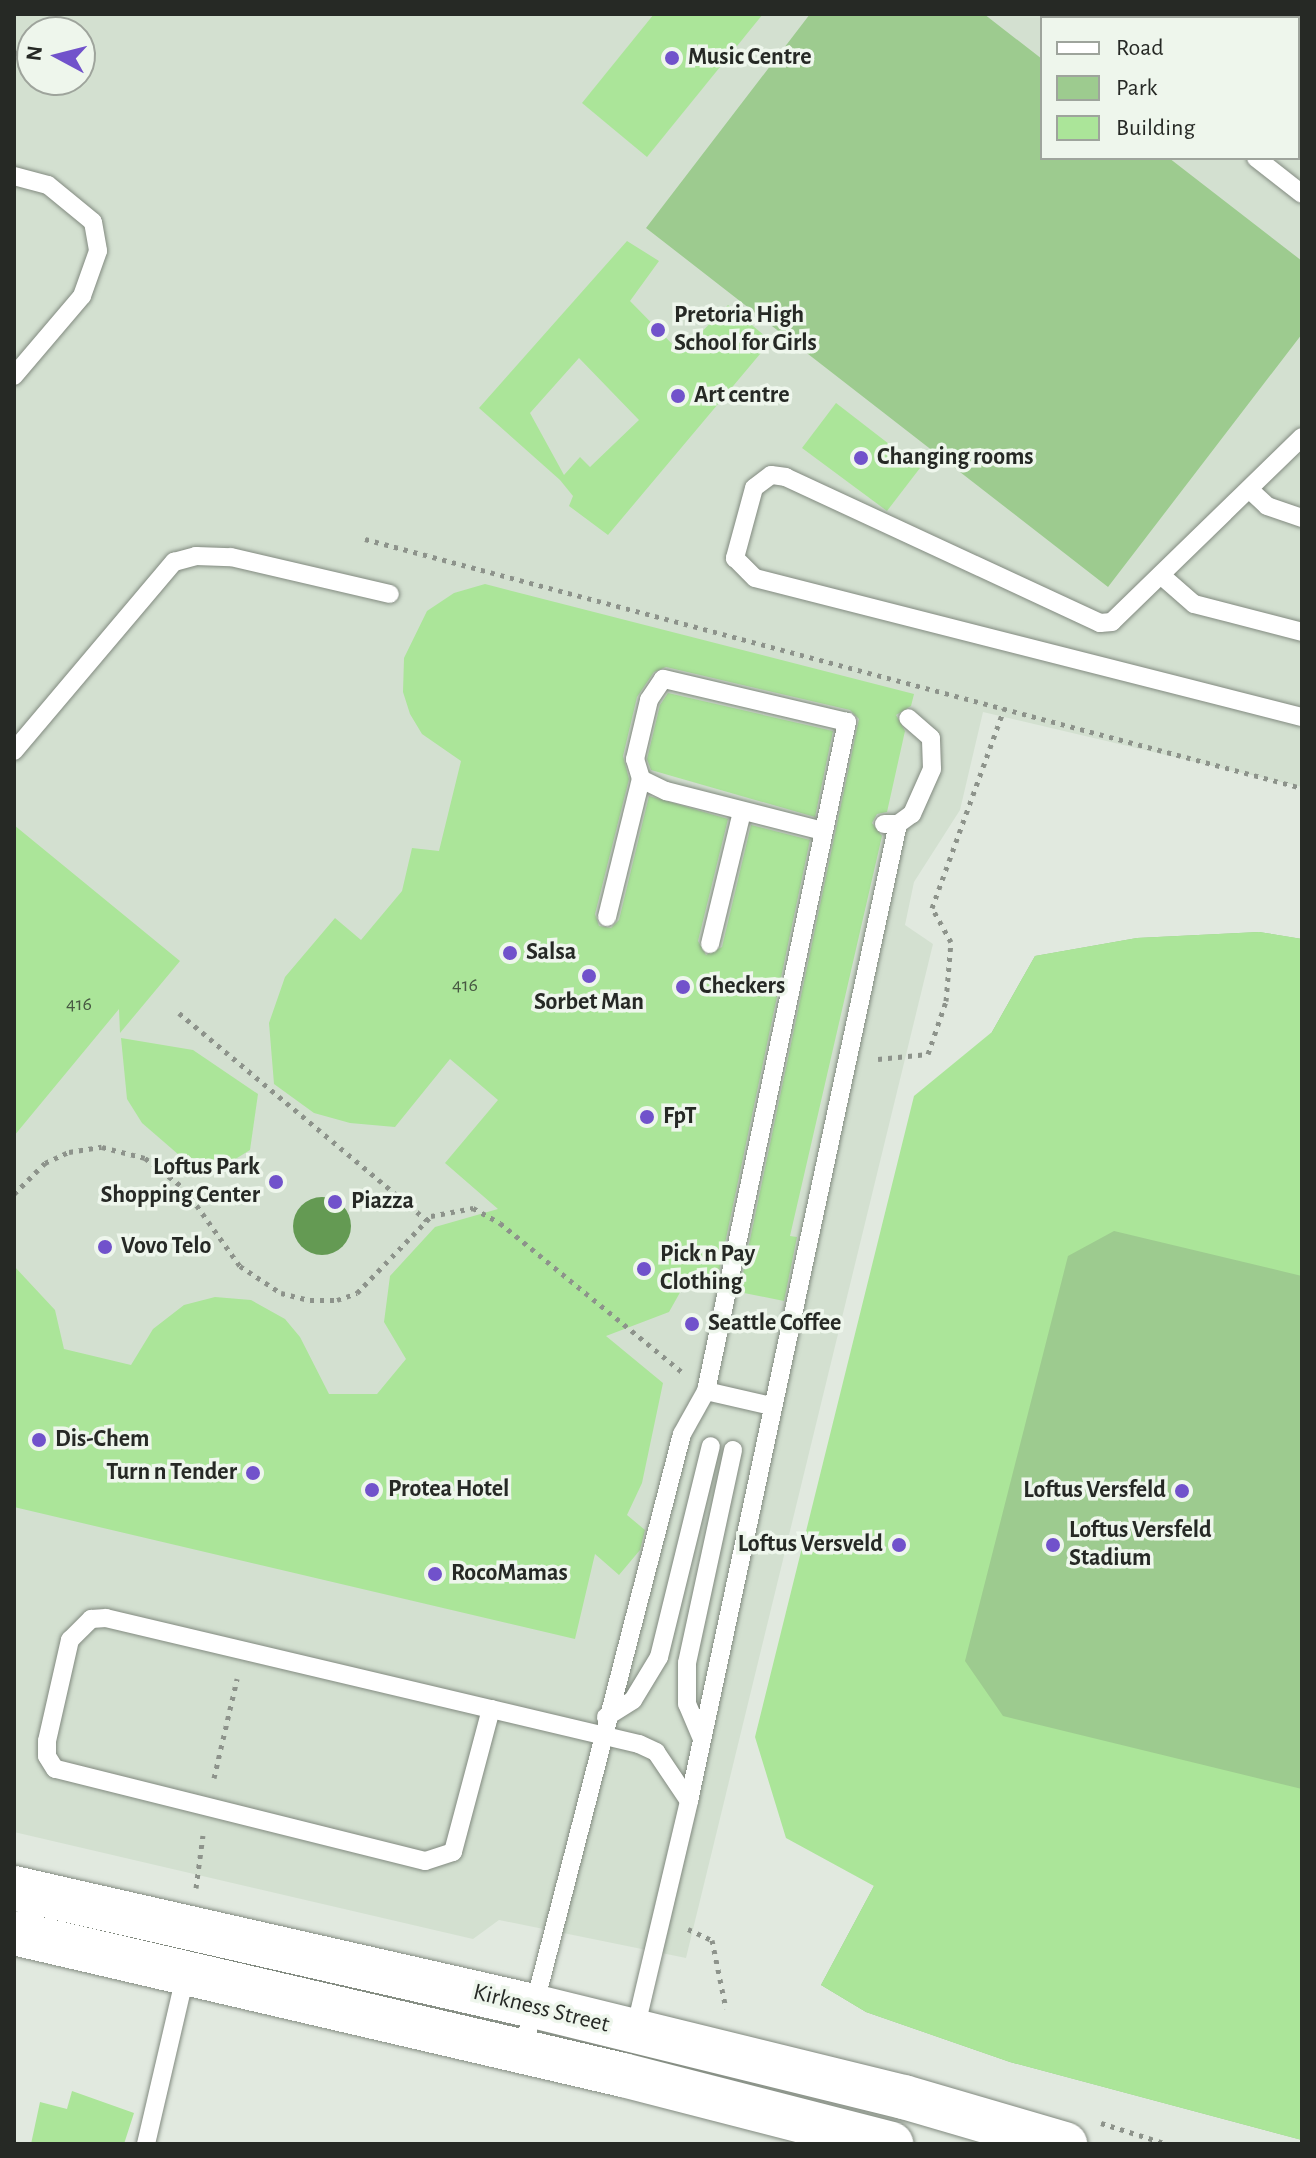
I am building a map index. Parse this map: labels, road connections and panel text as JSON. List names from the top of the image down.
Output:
{
  "streets": {
    "street": ["Kirkness Street"]
  },
  "places": [
    "Music Centre",
    "Pretoria High School for Girls",
    "Art centre",
    "Changing rooms",
    "Salsa",
    "Sorbet Man",
    "Checkers",
    "FpT",
    "Loftus Park Shopping Center",
    "Piazza",
    "Vovo Telo",
    "Pick n Pay Clothing",
    "Seattle Coffee",
    "Dis-Chem",
    "Turn n Tender",
    "Protea Hotel",
    "Loftus Versfeld",
    "Loftus Versveld",
    "Loftus Versfeld Stadium",
    "RocoMamas"
  ],
  "house_numbers": ["416", "416"],
  "legend": ["Road", "Park", "Building"],
  "north": "left"
}
